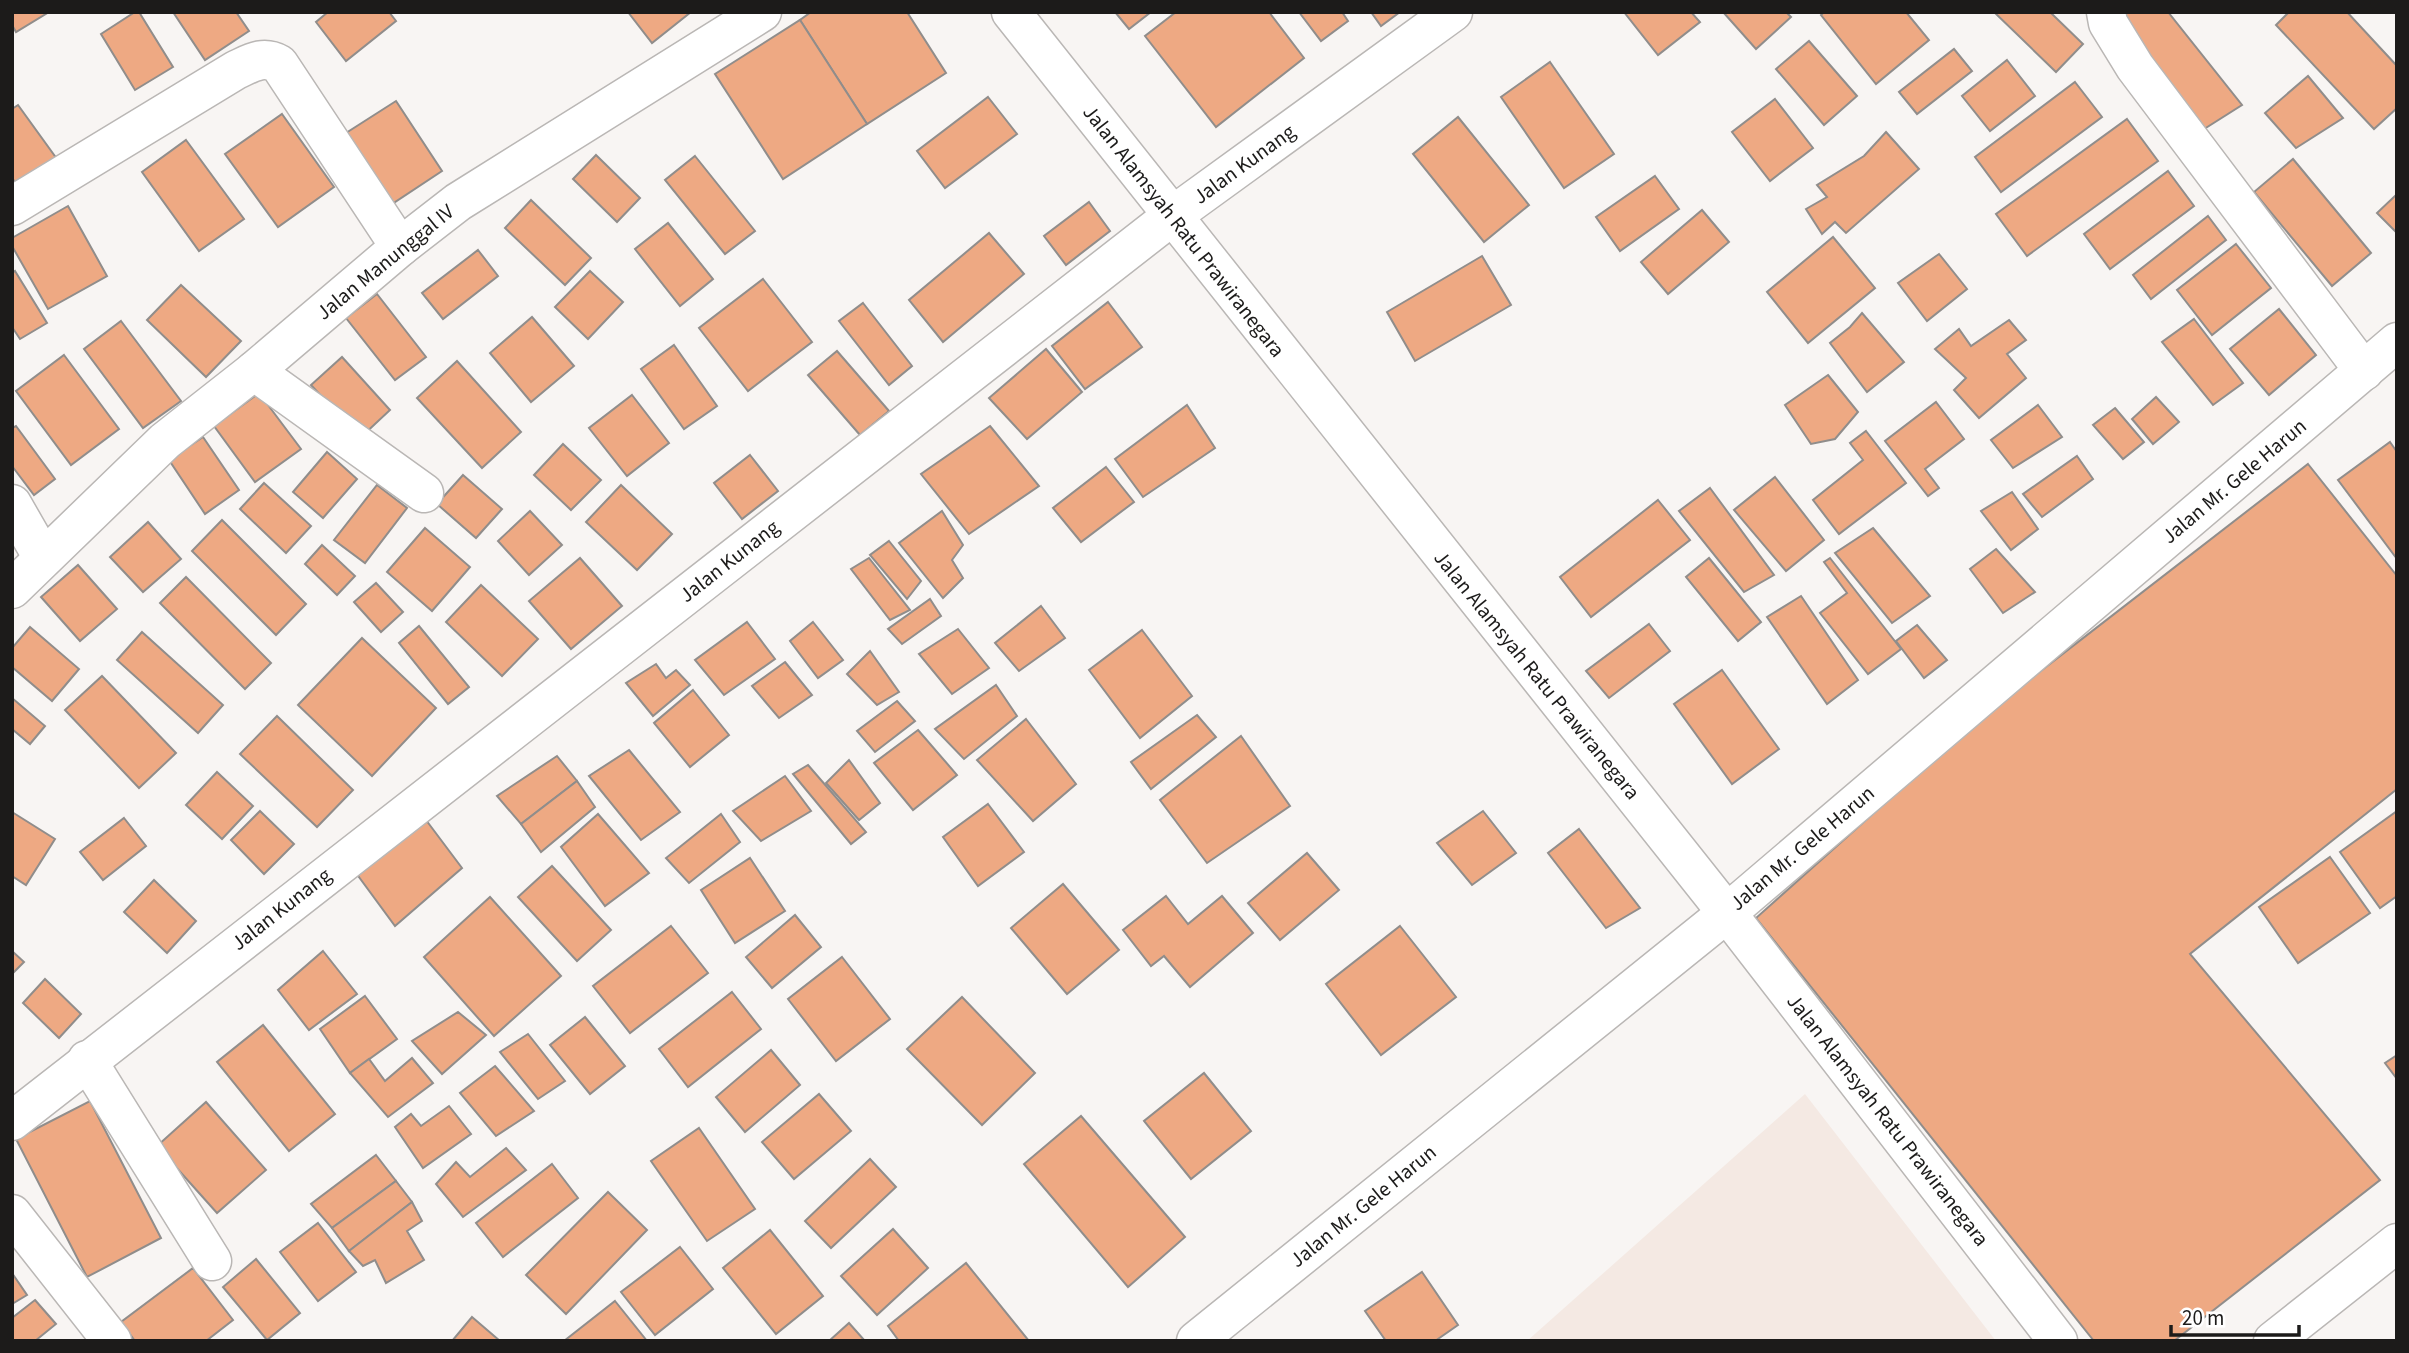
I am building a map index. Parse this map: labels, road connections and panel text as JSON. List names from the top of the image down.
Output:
{
  "streets": {
    "street": [
      "Jalan Kunang",
      "Jalan Alamsyah Ratu Prawiranegara",
      "Jalan Manunggal IV",
      "Jalan Mr. Gele Harun"
    ]
  },
  "crossings": [
    ["Jalan Kunang", "Jalan Alamsyah Ratu Prawiranegara"],
    ["Jalan Alamsyah Ratu Prawiranegara", "Jalan Mr. Gele Harun"]
  ],
  "scale_bar": "20 m"
}
